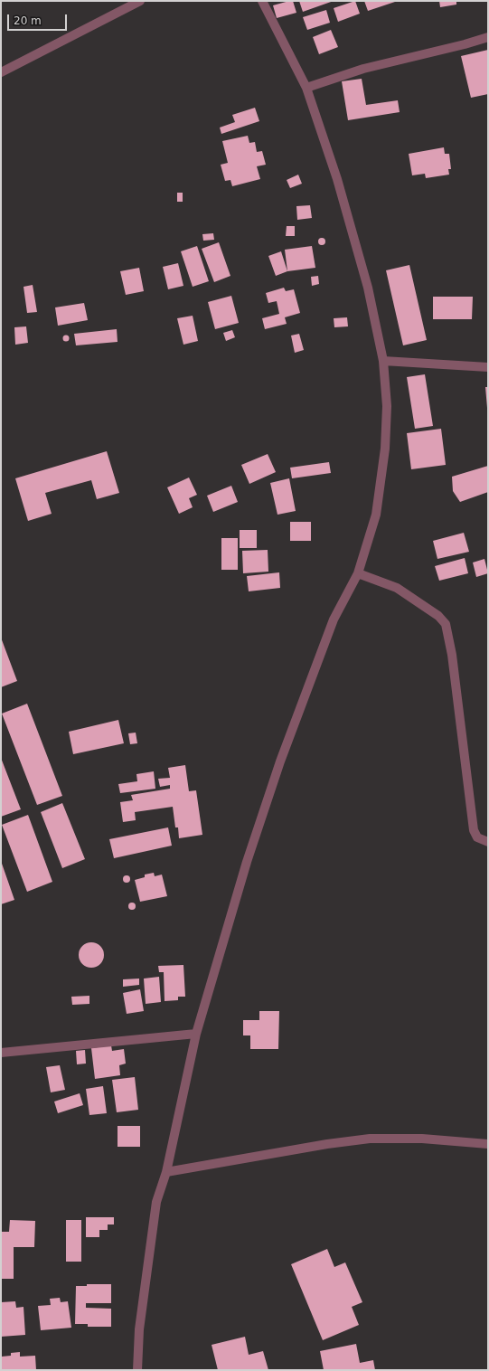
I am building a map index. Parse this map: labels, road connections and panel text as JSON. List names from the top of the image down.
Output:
{
  "scale_bar": "20 m"
}
